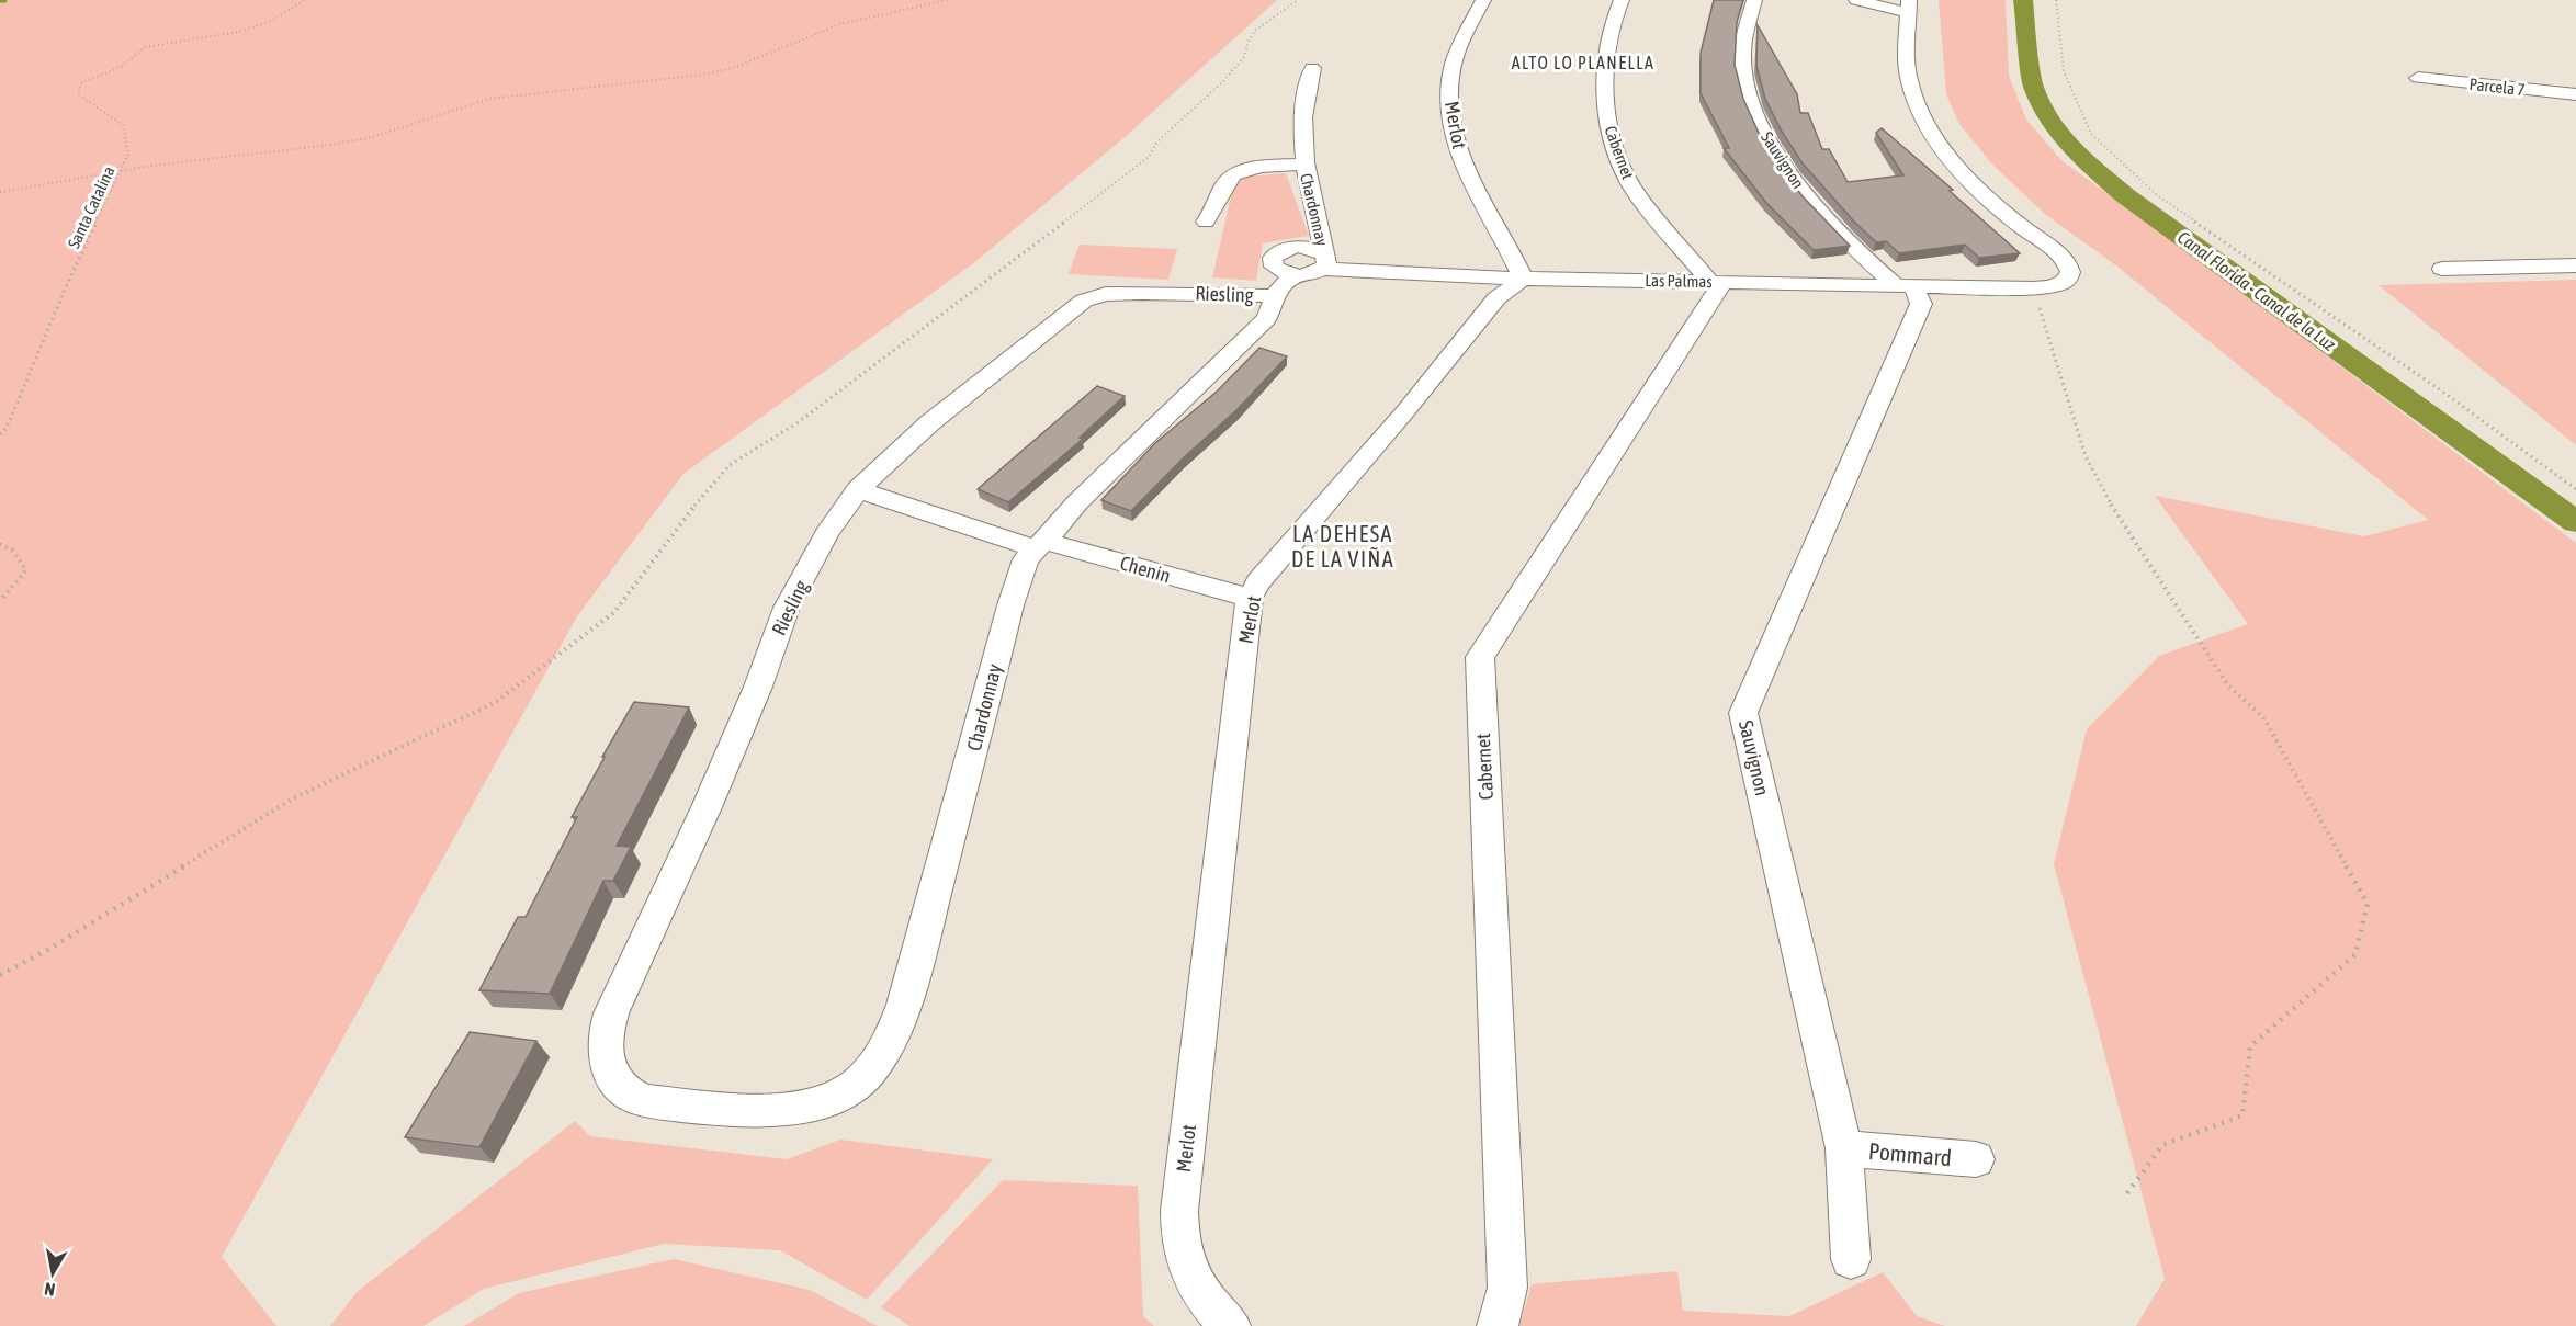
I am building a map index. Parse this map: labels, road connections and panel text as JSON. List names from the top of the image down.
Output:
{
  "streets": {
    "street": [
      "Parcela 7",
      "Merlot",
      "Cabernet",
      "Sauvignon",
      "Chardonnay",
      "Las Palmas",
      "Riesling",
      "Chenin",
      "Pommard"
    ],
    "path": ["Santa Catalina"]
  },
  "crossings": [
    ["Merlot", "Las Palmas"],
    ["Merlot", "Chenin"],
    ["Cabernet", "Las Palmas"],
    ["Sauvignon", "Las Palmas"],
    ["Sauvignon", "Pommard"],
    ["Chardonnay", "Las Palmas"],
    ["Chardonnay", "Riesling"],
    ["Chardonnay", "Chenin"],
    ["Riesling", "Chenin"]
  ],
  "districts": ["ALTO LO PLANELLA", "LA DEHESA DE LA VIÑA"],
  "water": ["Canal Florida - Canal de la Luz"],
  "north": "bottom"
}
